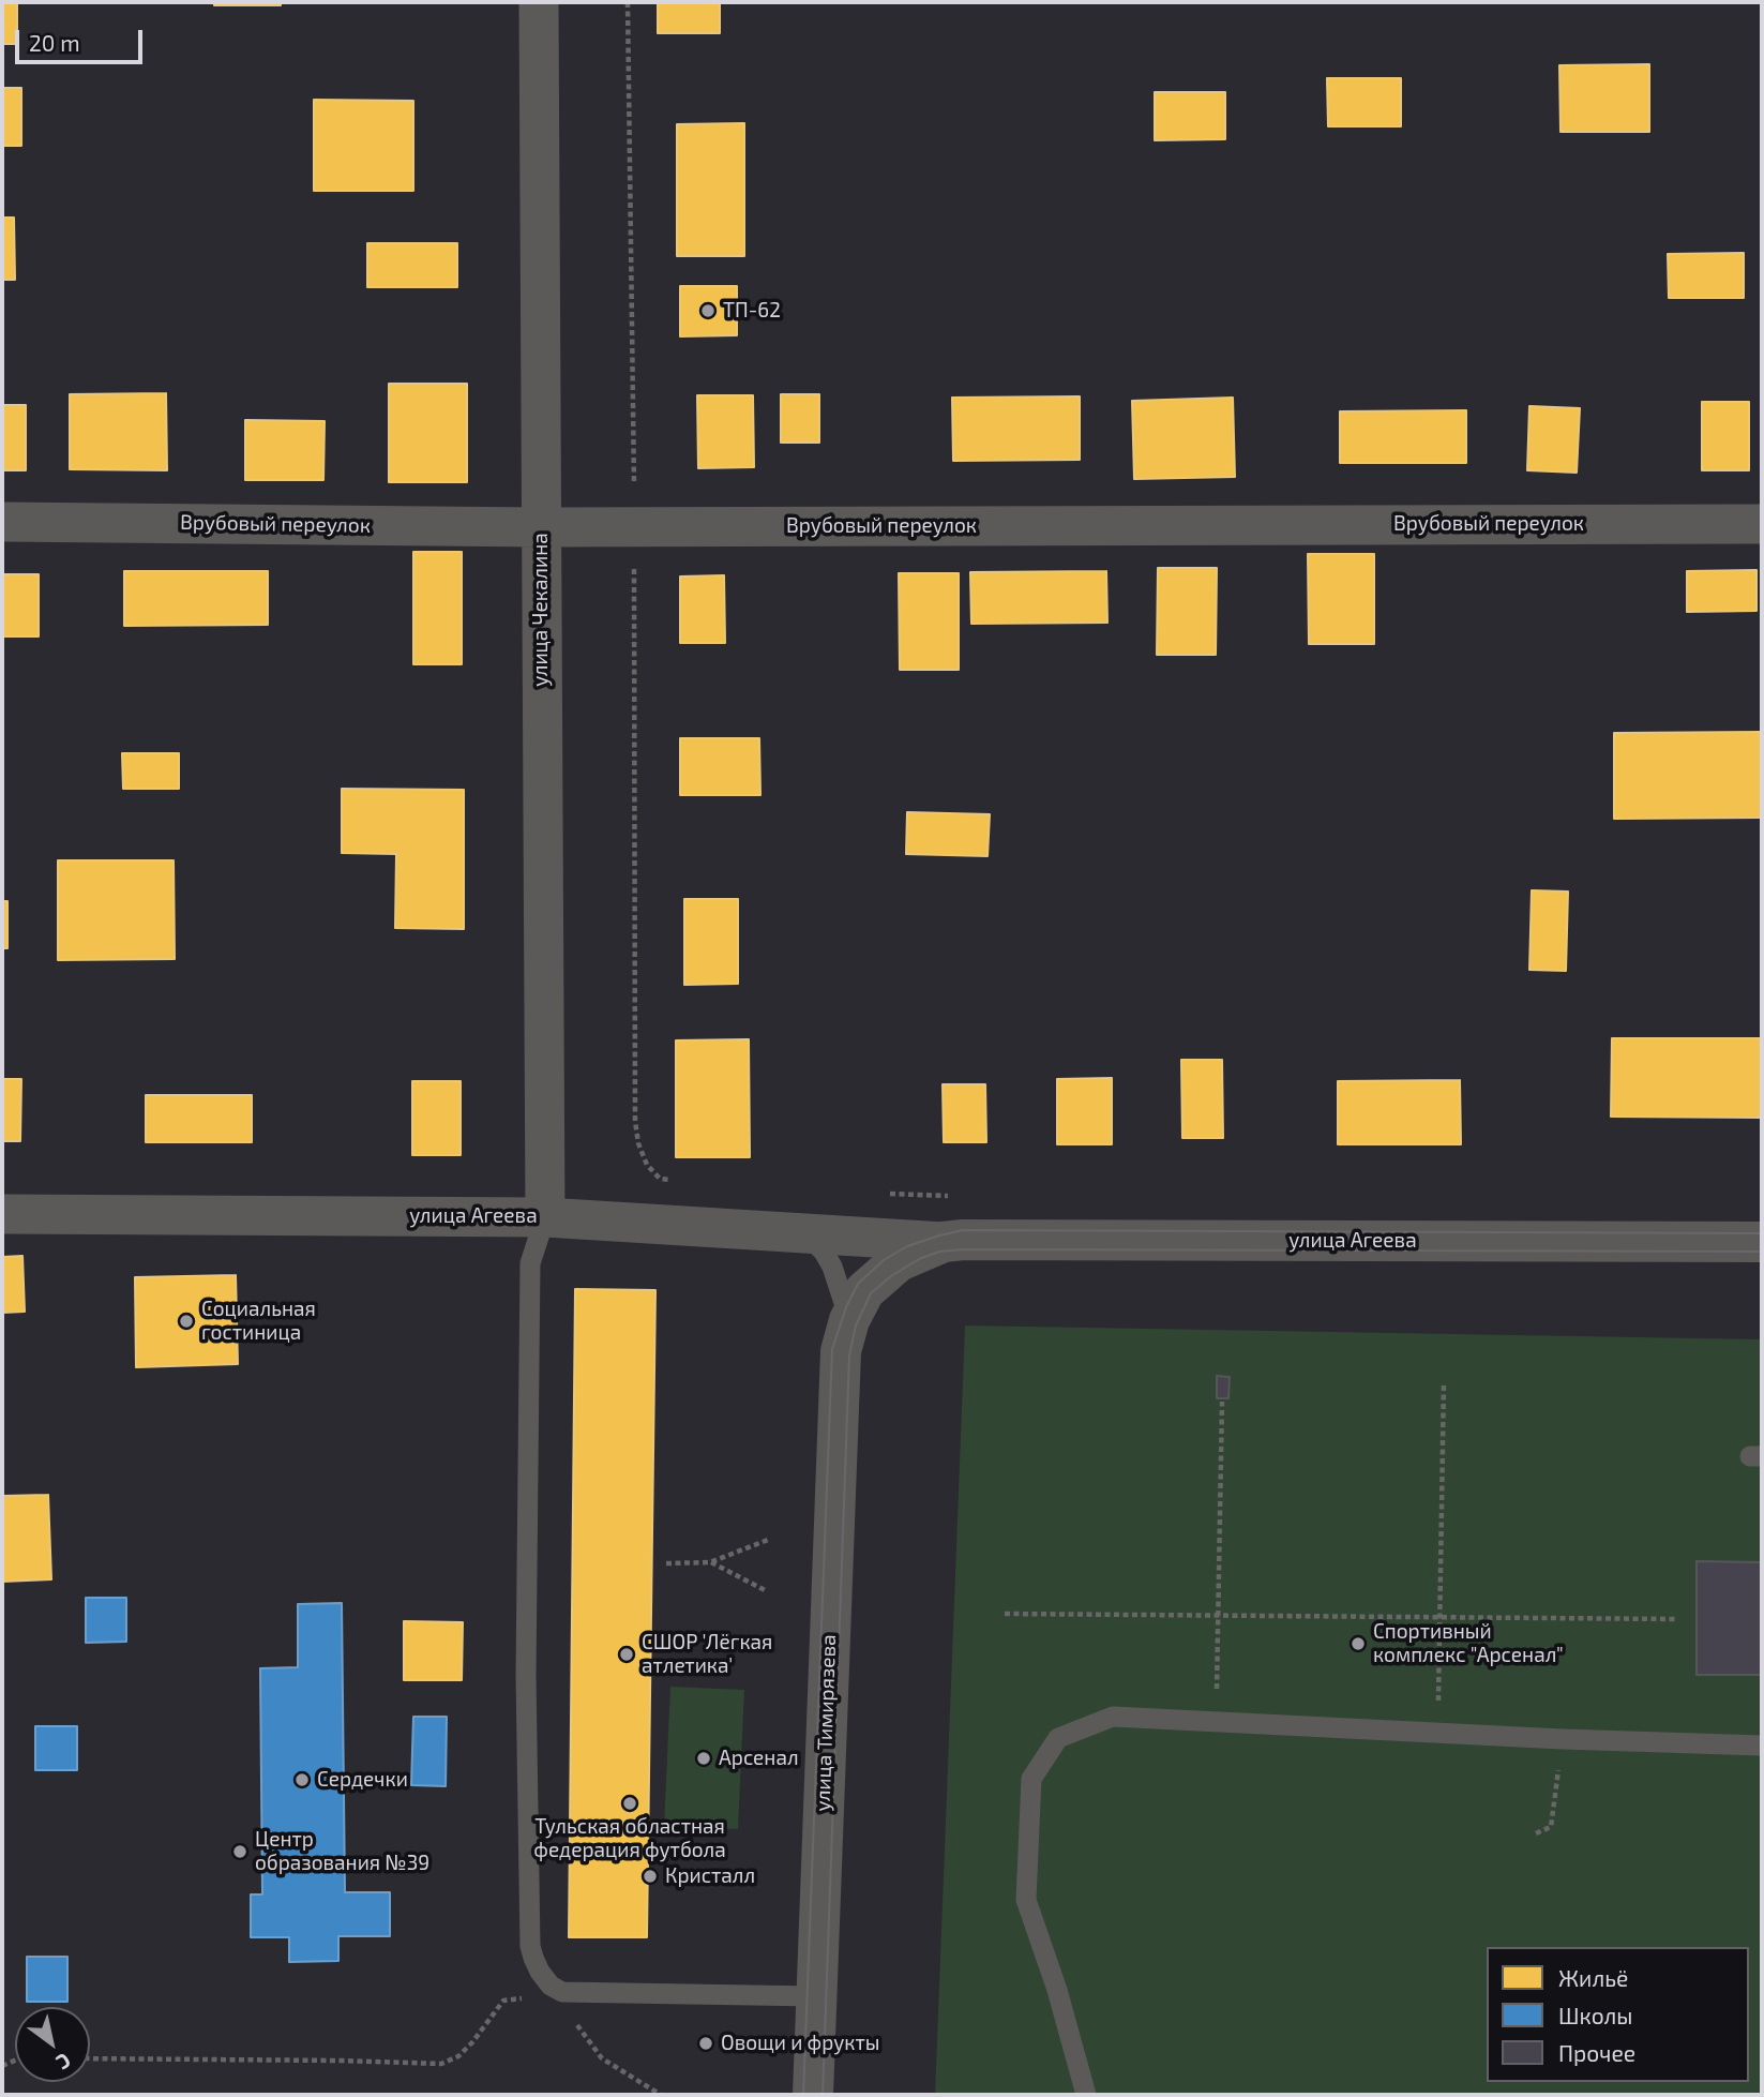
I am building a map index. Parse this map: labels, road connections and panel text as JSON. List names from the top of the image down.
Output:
{
  "streets": {
    "street": [
      "Врубовый переулок",
      "улица Чекалина",
      "улица Агеева",
      "улица Тимирязева"
    ]
  },
  "crossings": [
    ["Врубовый переулок", "улица Чекалина"],
    ["улица Чекалина", "улица Агеева"],
    ["улица Агеева", "улица Тимирязева"]
  ],
  "places": [
    "ТП-62",
    "Социальная гостиница",
    "Спортивный комплекс \"Арсенал\"",
    "СШОР 'Лёгкая атлетика'",
    "Арсенал",
    "Сердечки",
    "Тульская областная федерация футбола",
    "Центр образования №39",
    "Кристалл",
    "Овощи и фрукты"
  ],
  "legend": ["Жильё", "Школы", "Прочее"],
  "scale_bar": "20 m",
  "north": "bottom right"
}
